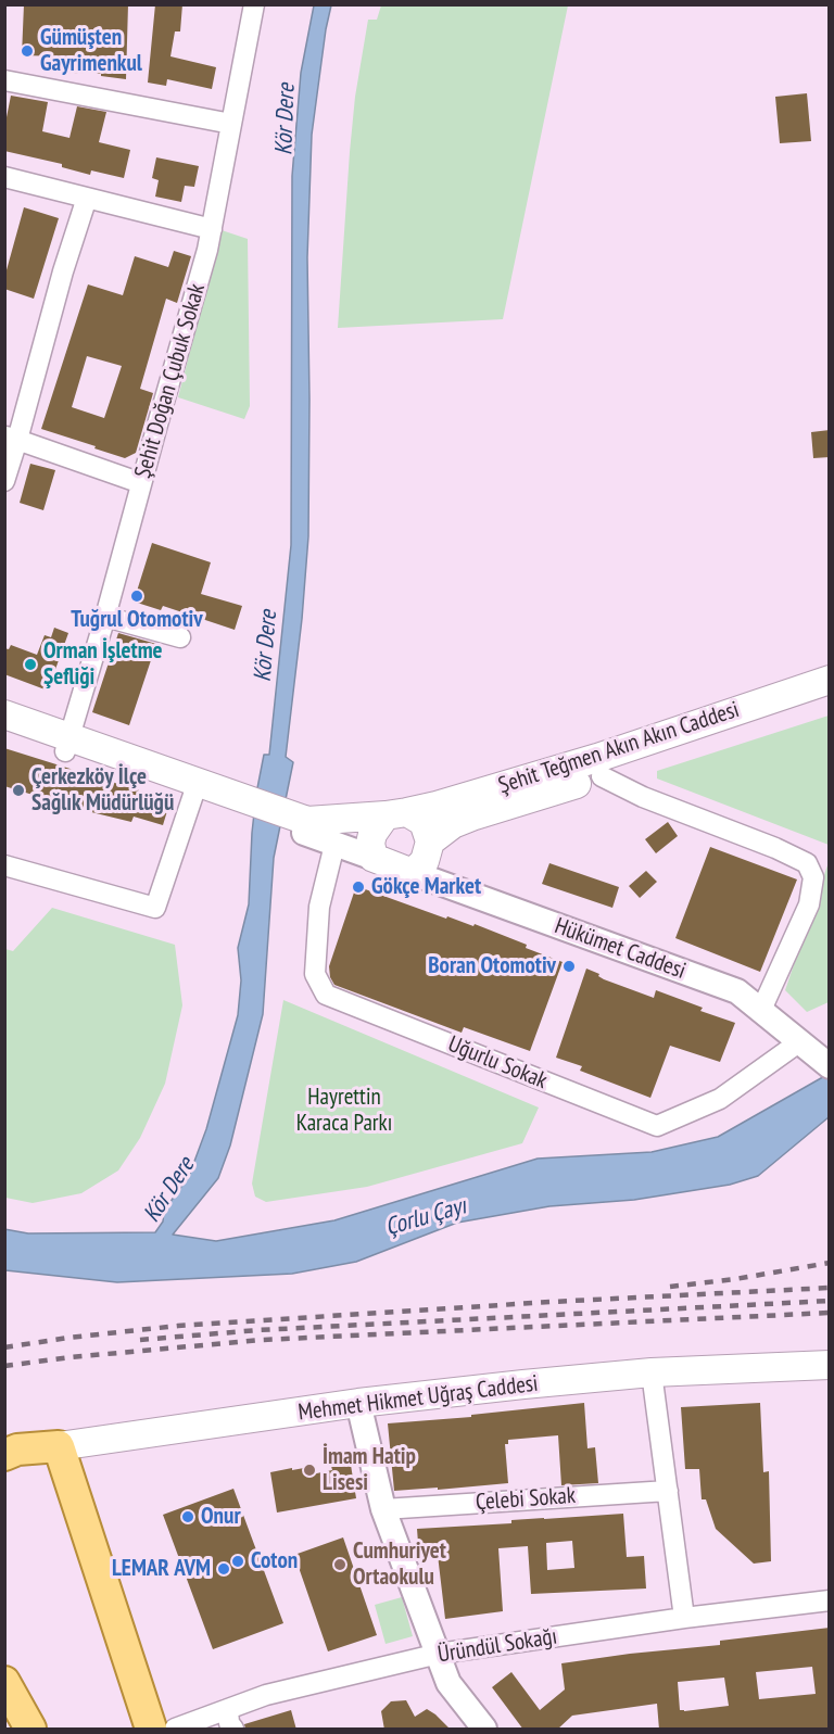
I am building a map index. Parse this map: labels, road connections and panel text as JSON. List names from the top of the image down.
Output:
{
  "streets": {
    "main road": ["Şehit Teğmen Akın Akın Caddesi", "Mehmet Hikmet Uğraş Caddesi"],
    "street": [
      "Şehit Doğan Çubuk Sokak",
      "Hükümet Caddesi",
      "Uğurlu Sokak",
      "Çelebi Sokak",
      "Üründül Sokağı"
    ]
  },
  "crossings": [
    ["Şehit Teğmen Akın Akın Caddesi", "Hükümet Caddesi"],
    ["Hükümet Caddesi", "Uğurlu Sokak"]
  ],
  "water": ["Kör Dere", "Çorlu Çayı"],
  "parks": ["Hayrettin Karaca Parkı"],
  "places": [
    "Gümüşten Gayrimenkul",
    "Tuğrul Otomotiv",
    "Orman İşletme Şefliği",
    "Çerkezköy İlçe Sağlık Müdürlüğü",
    "Gökçe Market",
    "Boran Otomotiv",
    "İmam Hatip Lisesi",
    "Onur",
    "Coton",
    "Cumhuriyet Ortaokulu",
    "LEMAR AVM"
  ]
}
